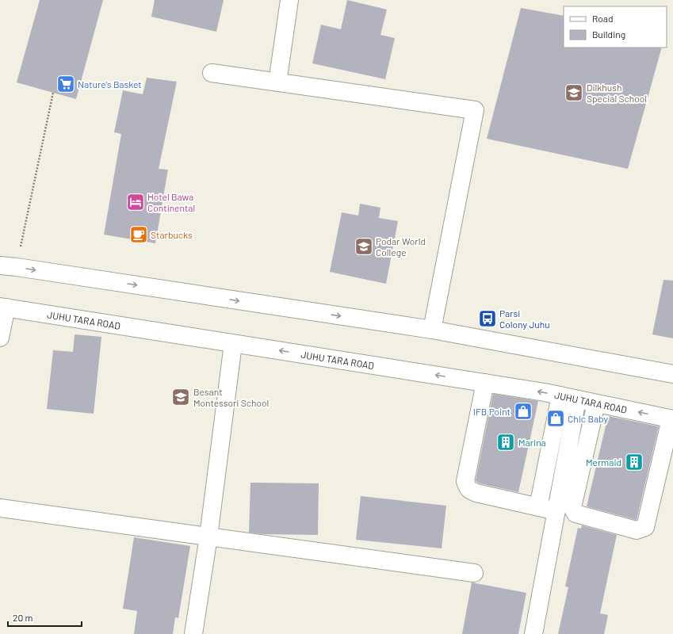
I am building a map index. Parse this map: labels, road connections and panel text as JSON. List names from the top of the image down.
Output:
{
  "streets": {
    "street": ["JUHU TARA ROAD"]
  },
  "places": {
    "supermarket": ["Nature's Basket"],
    "school or university": ["Dilkhush Special School", "Podar World College", "Besant Montessori School"],
    "hotel": ["Hotel Bawa Continental"],
    "cafe": ["Starbucks"],
    "bus stop": ["Parsi Colony Juhu"],
    "shop": ["IFB Point", "Chic Baby"],
    "building": ["Marina", "Mermaid"]
  },
  "legend": ["Road", "Building"],
  "scale_bar": "20 m"
}
